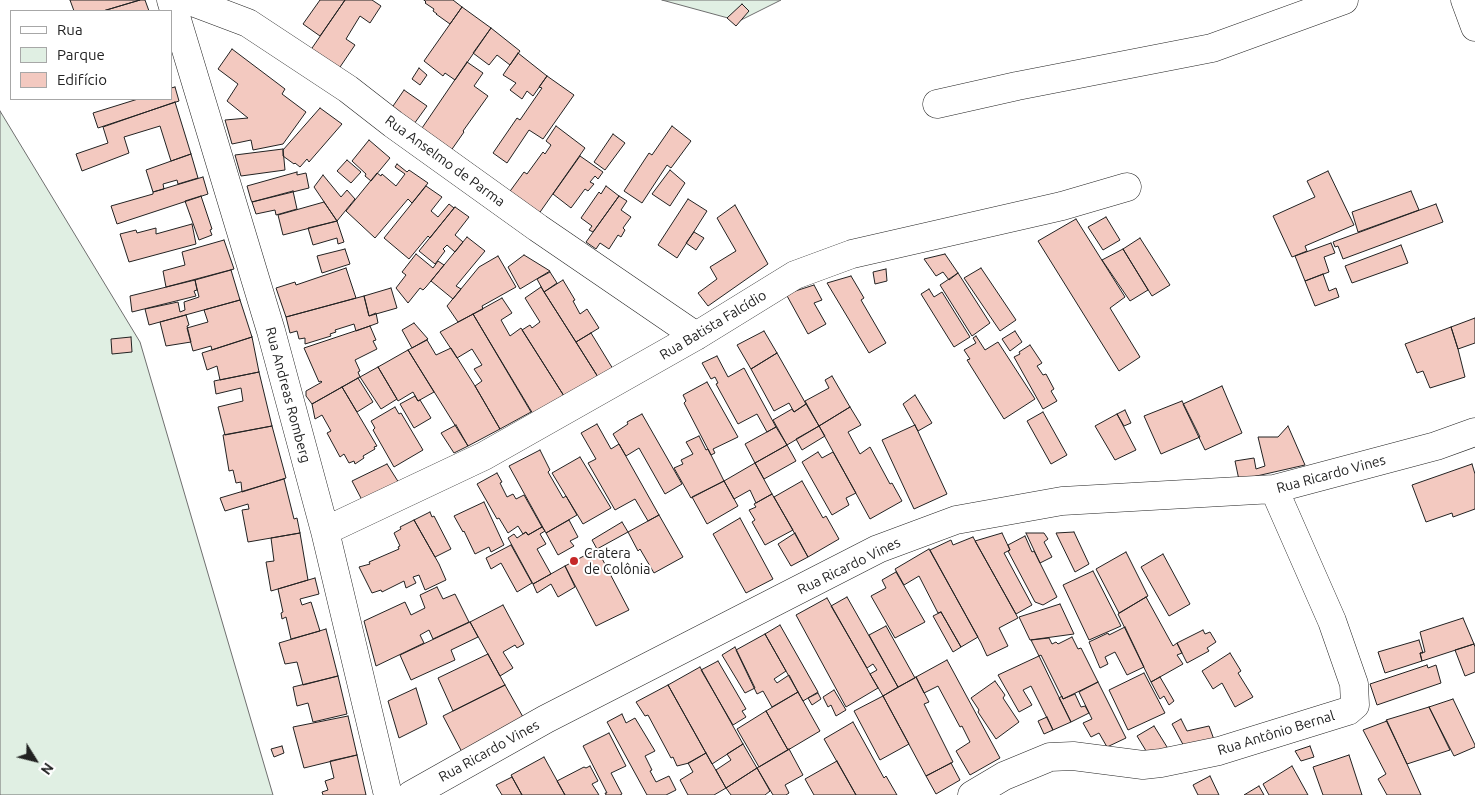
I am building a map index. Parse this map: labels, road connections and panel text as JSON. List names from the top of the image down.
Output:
{
  "streets": {
    "street": [
      "Rua Anselmo de Parma",
      "Rua Batista Falcídio",
      "Rua Andreas Romberg",
      "Rua Ricardo Vines",
      "Rua Antônio Bernal"
    ]
  },
  "crossings": [
    ["Rua Anselmo de Parma", "Rua Batista Falcídio"],
    ["Rua Batista Falcídio", "Rua Andreas Romberg"],
    ["Rua Ricardo Vines", "Rua Antônio Bernal"]
  ],
  "places": ["Cratera de Colônia"],
  "legend": ["Rua", "Parque", "Edifício"],
  "north": "bottom right"
}
